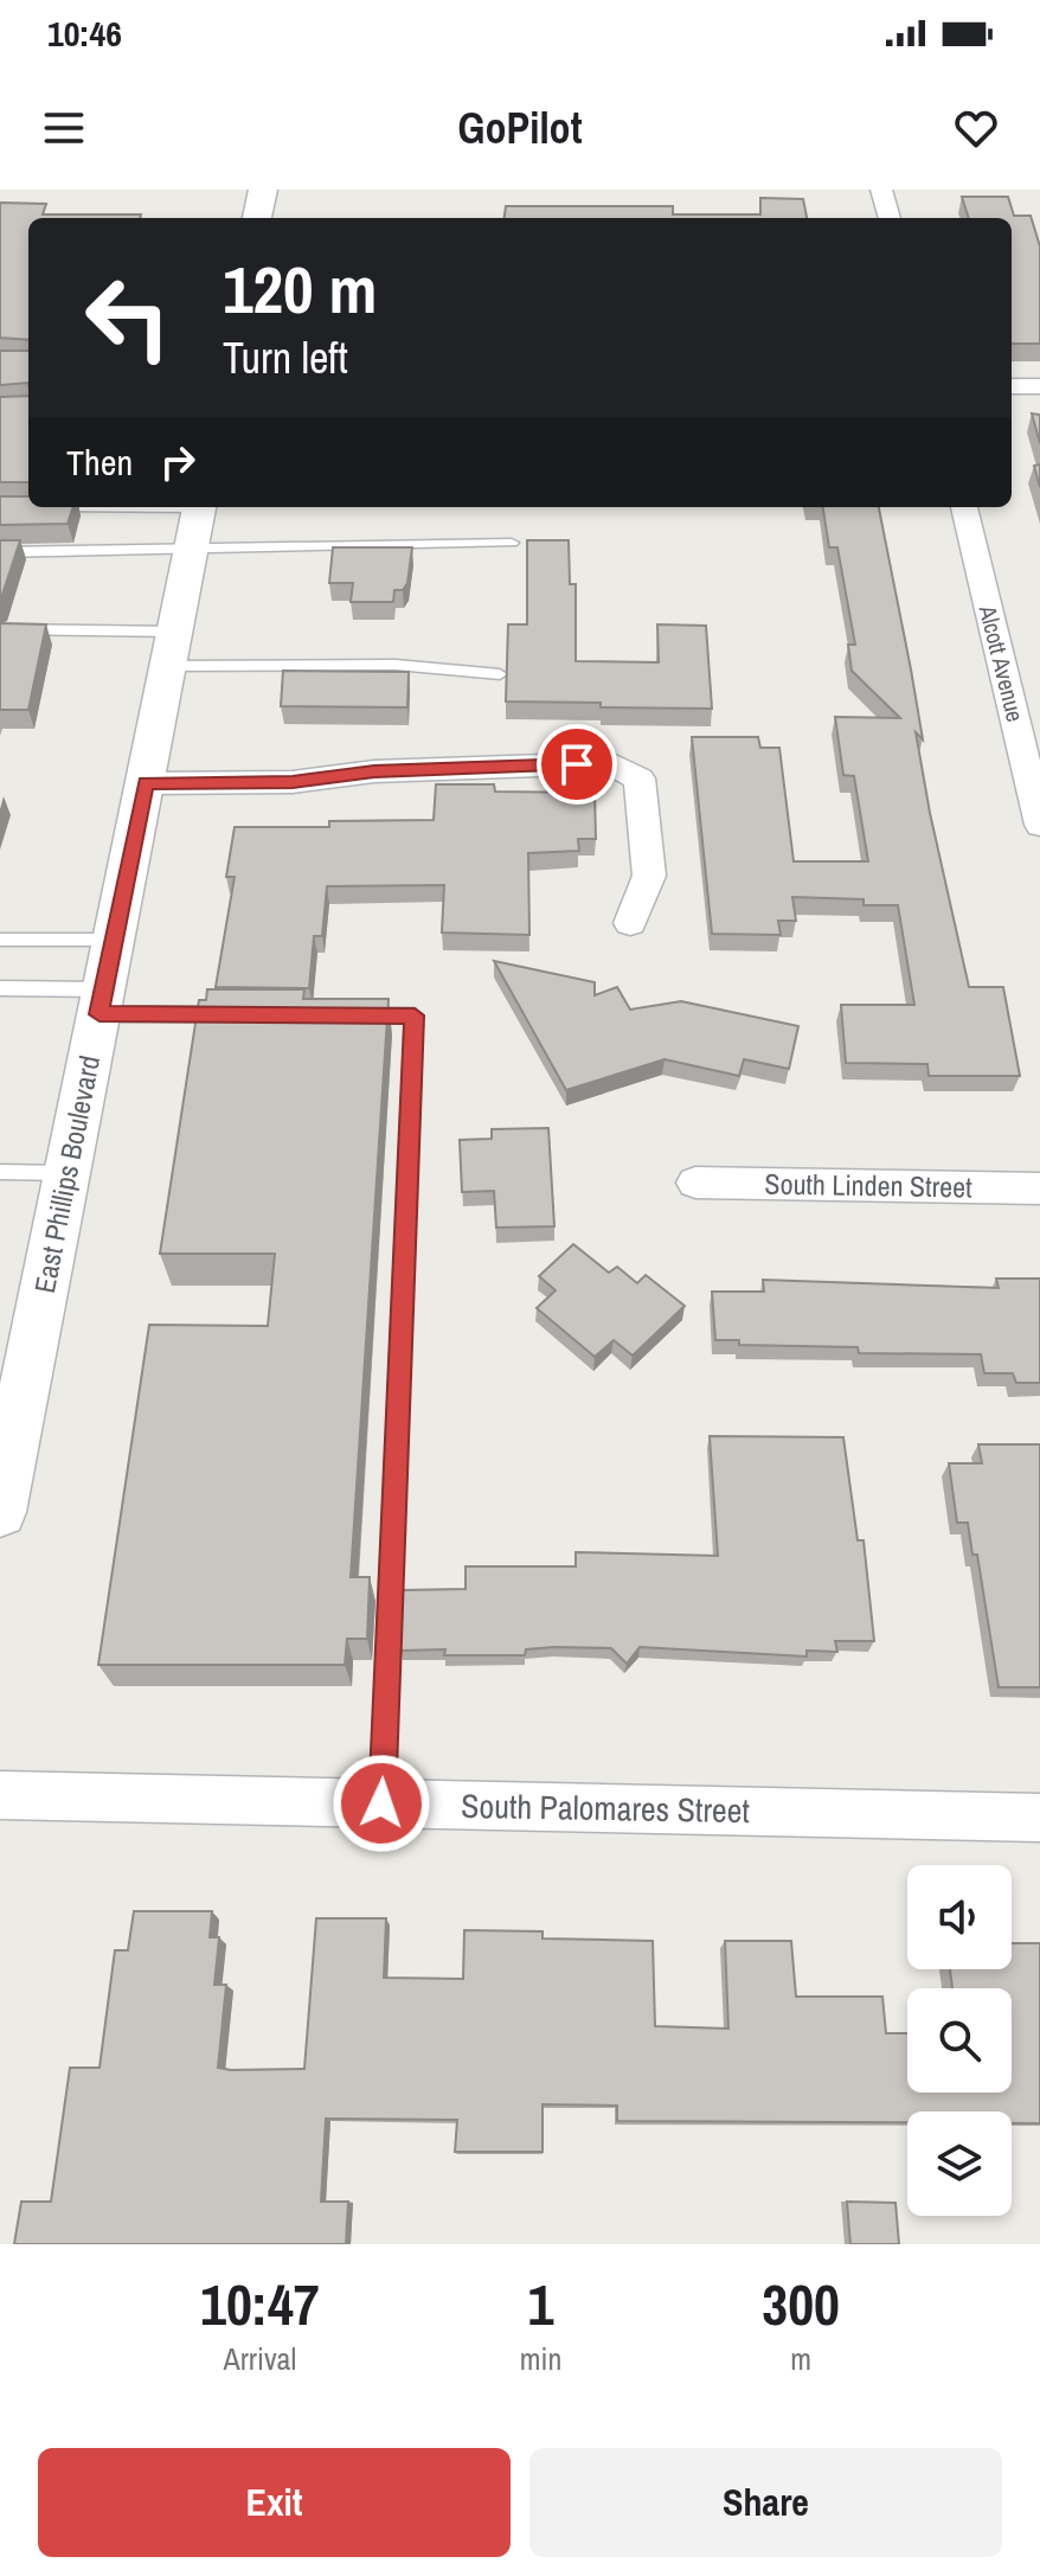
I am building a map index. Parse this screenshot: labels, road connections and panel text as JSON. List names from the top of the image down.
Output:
{
  "streets": {
    "street": [
      "Alcott Avenue",
      "East Phillips Boulevard",
      "South Linden Street",
      "South Palomares Street"
    ]
  },
  "page": {
    "status": "10:46",
    "header": "GoPilot",
    "turn": ["120 m", "Turn left"],
    "then": "Then",
    "eta": [
      "10:47",
      "Arrival",
      "1",
      "min",
      "300",
      "m"
    ],
    "buttons": ["Exit", "Share"]
  }
}
